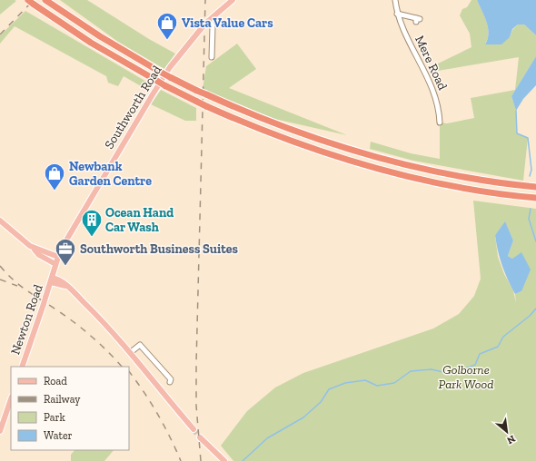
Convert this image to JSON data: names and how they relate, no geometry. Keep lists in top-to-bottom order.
{
  "streets": {
    "main road": ["Southworth Road", "Newton Road"],
    "street": ["Mere Road"]
  },
  "crossings": [
    ["Southworth Road", "Newton Road"]
  ],
  "parks": ["Golborne Park Wood"],
  "places": {
    "shop": ["Vista Value Cars", "Newbank Garden Centre"],
    "building": ["Ocean Hand Car Wash"],
    "office": ["Southworth Business Suites"]
  },
  "legend": [
    "Road",
    "Railway",
    "Park",
    "Water"
  ],
  "north": "bottom right"
}
